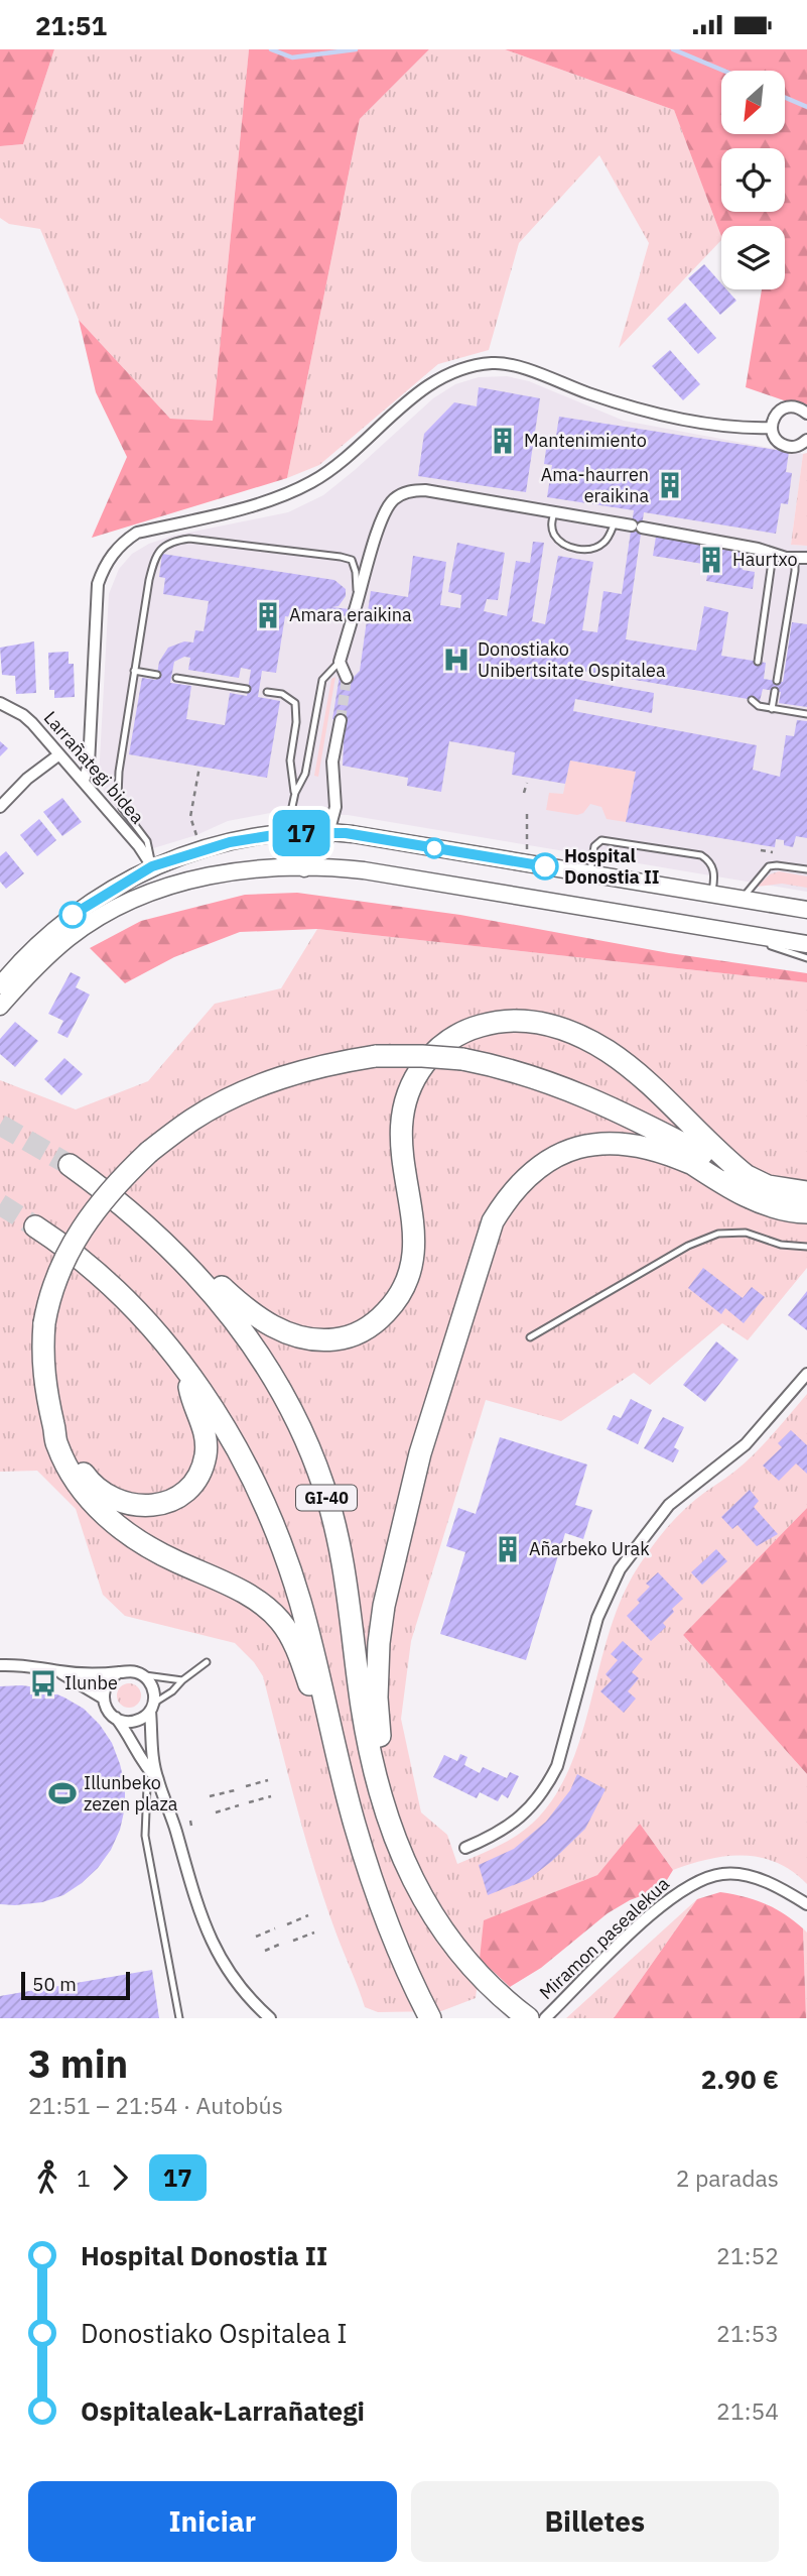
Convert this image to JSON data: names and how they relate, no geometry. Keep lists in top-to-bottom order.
{
  "streets": {
    "highway": ["GI-40"],
    "street": ["Larrañategi bidea", "Miramon pasealekua"]
  },
  "places": {
    "building": [
      "Mantenimiento",
      "Ama-haurren eraikina",
      "Haurtxo",
      "Amara eraikina",
      "Añarbeko Urak"
    ],
    "hospital": ["Donostiako Unibertsitate Ospitalea"],
    "other": ["Hospital Donostia II"],
    "bus stop": ["Ilunbe"],
    "sports": ["Illunbeko zezen plaza"]
  },
  "lines": ["bus line 17"],
  "scale_bar": "50 m",
  "north": "bottom left",
  "page": {
    "status": "21:51",
    "on_map": "17",
    "scale": "50 m",
    "heading": ["3 min", "21:51 – 21:54 · Autobús", "2.90 €"],
    "legs": ["1", "17", "2 paradas"],
    "list": [
      {
        "name": "Hospital Donostia II",
        "value": "21:52"
      },
      {
        "name": "Donostiako Ospitalea I",
        "value": "21:53"
      },
      {
        "name": "Ospitaleak-Larrañategi",
        "value": "21:54"
      }
    ],
    "buttons": ["Iniciar", "Billetes"]
  }
}
